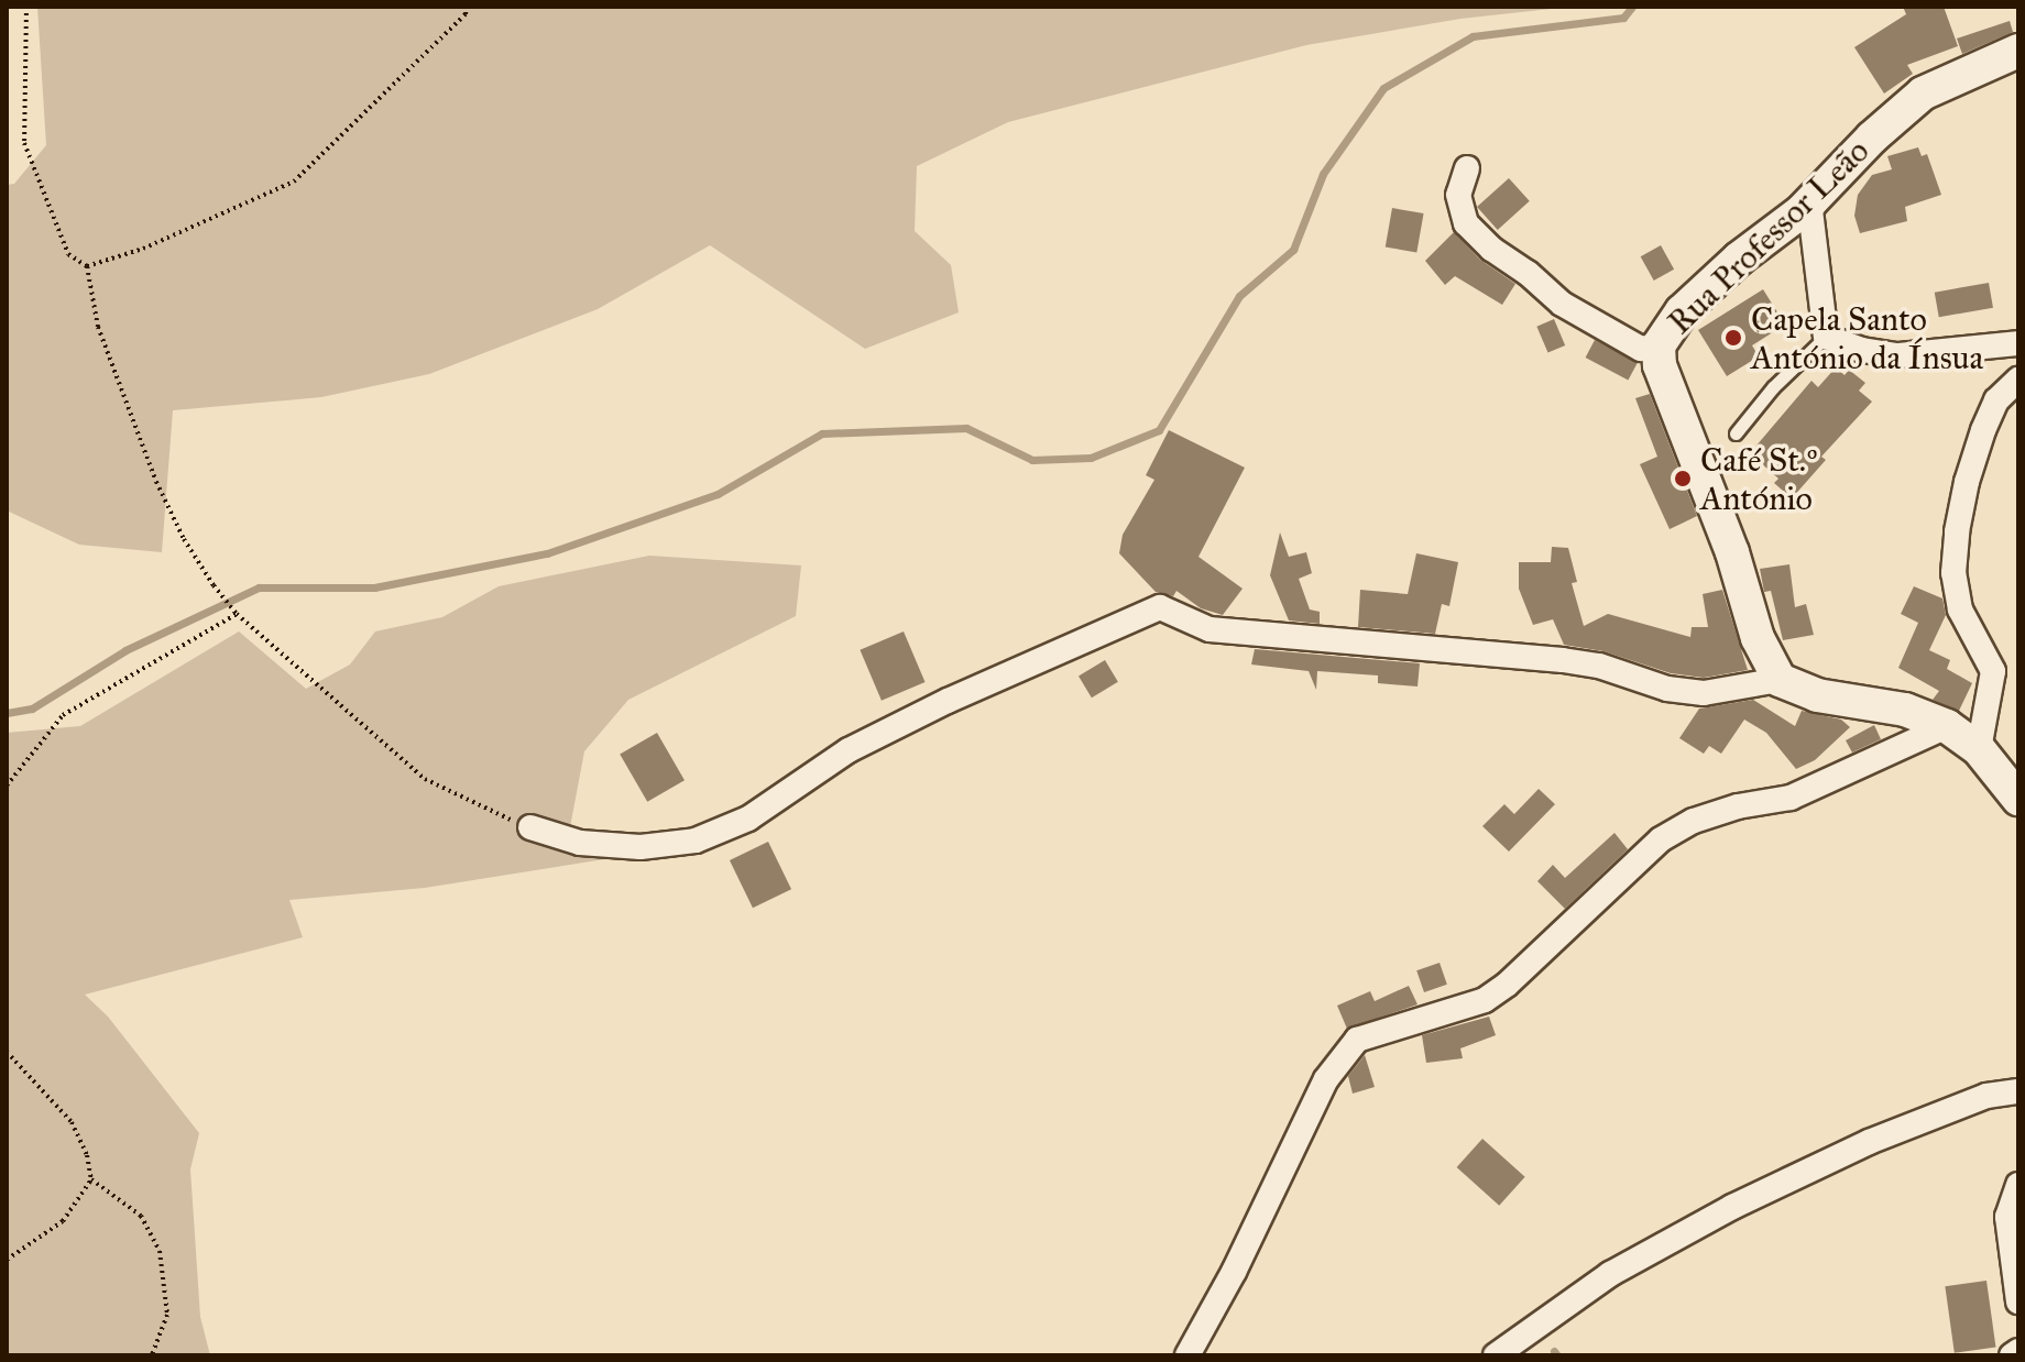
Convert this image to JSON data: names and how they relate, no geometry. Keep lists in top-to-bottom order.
{
  "streets": {
    "street": ["Rua Professor Leão"]
  },
  "places": ["Capela Santo António da Ínsua", "Café St.º António"]
}
